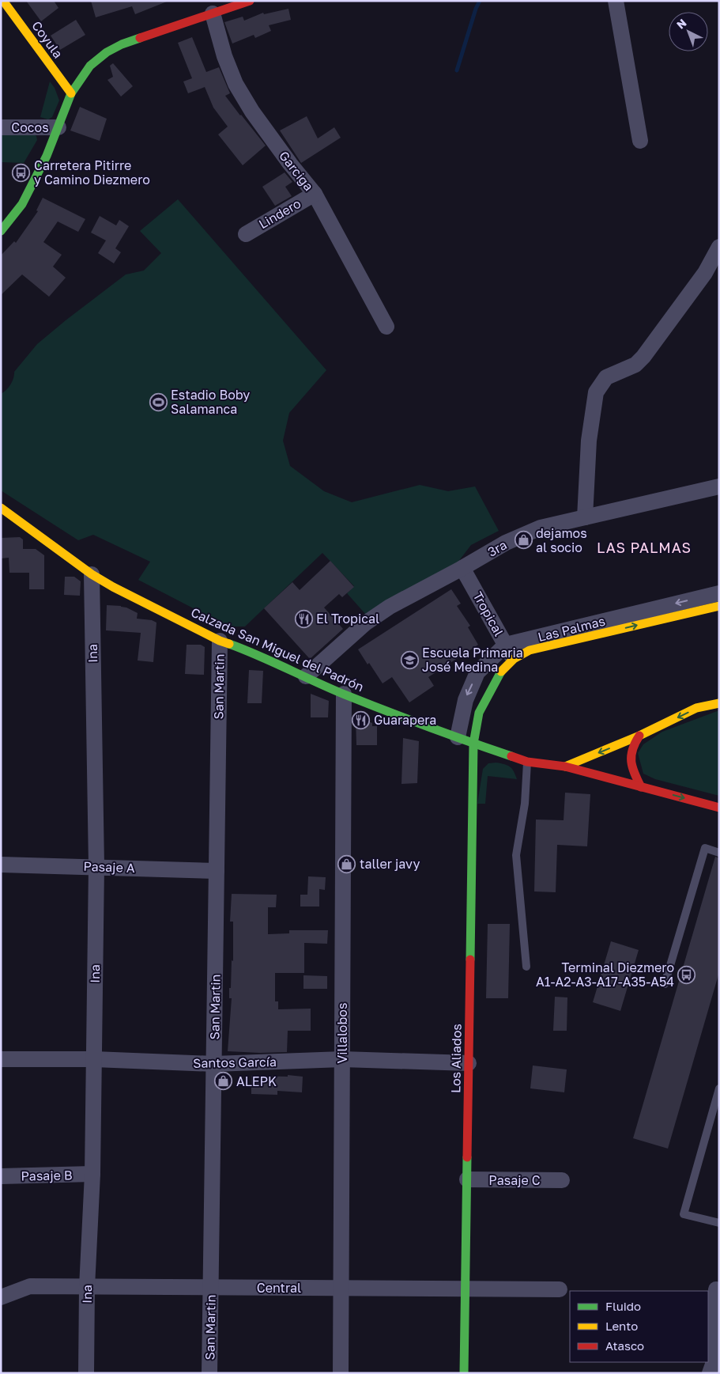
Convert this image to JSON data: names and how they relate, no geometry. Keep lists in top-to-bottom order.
{
  "streets": {
    "main road": [
      "Coyula",
      "Las Palmas",
      "Calzada San Miguel del Padrón",
      "Los Aliados"
    ],
    "street": [
      "Cocos",
      "Garciga",
      "Lindero",
      "3ra",
      "Tropical",
      "Ina",
      "San Martin",
      "Pasaje A",
      "Villalobos",
      "Santos García",
      "Pasaje B",
      "Pasaje C",
      "Central"
    ]
  },
  "crossings": [
    ["Garciga", "Lindero"],
    ["3ra", "Tropical"],
    ["3ra", "Calzada San Miguel del Padrón"],
    ["Tropical", "Las Palmas"],
    ["Las Palmas", "Calzada San Miguel del Padrón"],
    ["Las Palmas", "Los Aliados"],
    ["Calzada San Miguel del Padrón", "Ina"],
    ["Calzada San Miguel del Padrón", "San Martin"],
    ["Calzada San Miguel del Padrón", "Villalobos"],
    ["Calzada San Miguel del Padrón", "Los Aliados"],
    ["Ina", "Pasaje A"],
    ["Ina", "Santos García"],
    ["Ina", "Pasaje B"],
    ["Ina", "Central"],
    ["San Martin", "Pasaje A"],
    ["San Martin", "Santos García"],
    ["San Martin", "Central"],
    ["Villalobos", "Santos García"],
    ["Villalobos", "Central"],
    ["Los Aliados", "Santos García"],
    ["Los Aliados", "Pasaje C"],
    ["Los Aliados", "Central"]
  ],
  "districts": ["LAS PALMAS"],
  "places": {
    "bus stop": ["Carretera Pitirre y Camino Diezmero", "Terminal Diezmero A1-A2-A3-A17-A35-A54"],
    "sports": ["Estadio Boby Salamanca"],
    "shop": ["dejamos al socio", "taller javy", "ALEPK"],
    "restaurant": ["El Tropical", "Guarapera"],
    "school or university": ["Escuela Primaria José Medina"]
  },
  "legend": ["Fluido", "Lento", "Atasco"],
  "north": "top left"
}
